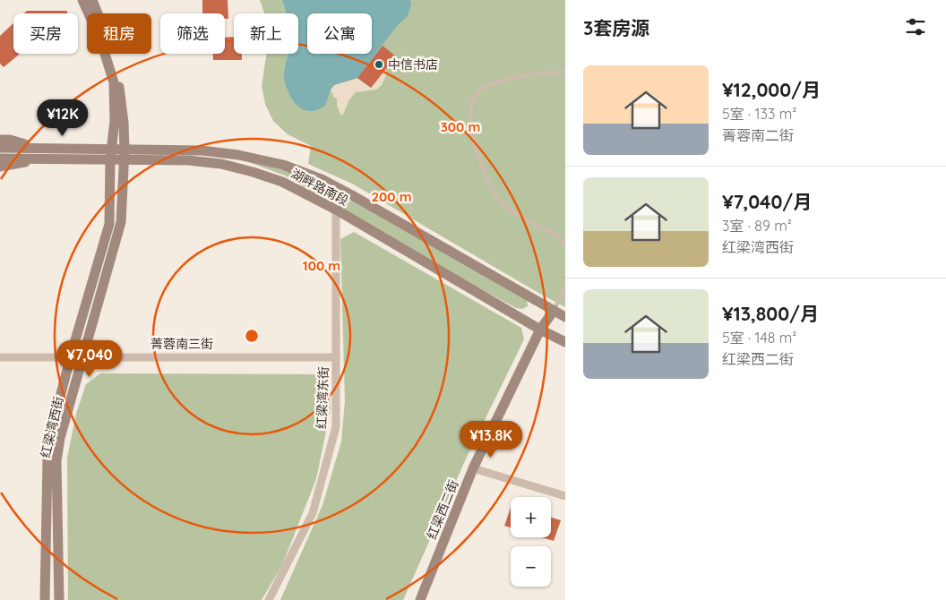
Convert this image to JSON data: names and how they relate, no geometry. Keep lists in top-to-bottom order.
{
  "streets": {
    "main road": ["湖畔路南段", "红梁湾西街", "红梁西二街"],
    "street": ["菁蓉南三街", "红梁湾东街"]
  },
  "crossings": [
    ["湖畔路南段", "红梁湾东街"],
    ["湖畔路南段", "红梁湾西街"],
    ["湖畔路南段", "红梁西二街"],
    ["菁蓉南三街", "红梁湾东街"],
    ["菁蓉南三街", "红梁湾西街"]
  ],
  "places": ["中信书店"],
  "page": {
    "heading": "3套房源",
    "chip": [
      "买房",
      "租房",
      "筛选",
      "新上",
      "公寓"
    ],
    "list": [
      {
        "name": "¥12,000/月",
        "note": "5室 · 133 m² · 菁蓉南二街"
      },
      {
        "name": "¥7,040/月",
        "note": "3室 · 89 m² · 红梁湾西街"
      },
      {
        "name": "¥13,800/月",
        "note": "5室 · 148 m² · 红梁西二街"
      }
    ],
    "price": ["¥12K", "¥7,040", "¥13.8K"],
    "map_buttons": ["+", "−"]
  },
  "rings": ["300 m", "200 m", "100 m"]
}
